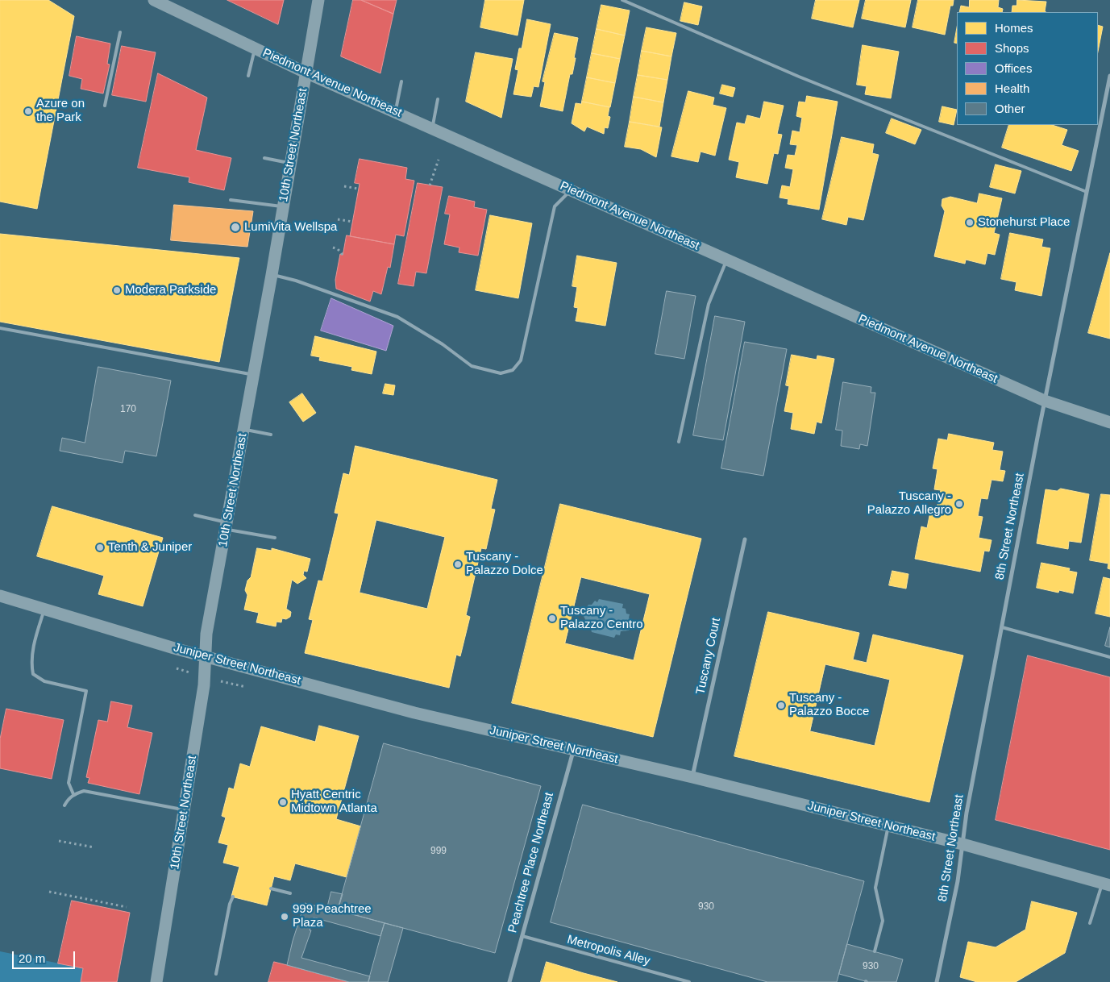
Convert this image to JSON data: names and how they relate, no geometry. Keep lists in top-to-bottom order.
{
  "streets": {
    "main road": ["Piedmont Avenue Northeast", "10th Street Northeast", "Juniper Street Northeast"],
    "street": ["8th Street Northeast", "Tuscany Court", "Peachtree Place Northeast"],
    "lane": ["Metropolis Alley"]
  },
  "crossings": [
    ["Piedmont Avenue Northeast", "10th Street Northeast"],
    ["Piedmont Avenue Northeast", "8th Street Northeast"],
    ["10th Street Northeast", "Juniper Street Northeast"],
    ["8th Street Northeast", "Juniper Street Northeast"],
    ["Tuscany Court", "Juniper Street Northeast"],
    ["Juniper Street Northeast", "Peachtree Place Northeast"],
    ["Peachtree Place Northeast", "Metropolis Alley"]
  ],
  "places": [
    "Azure on the Park",
    "Stonehurst Place",
    "LumiVita Wellspa",
    "Modera Parkside",
    "Tuscany - Palazzo Allegro",
    "Tenth & Juniper",
    "Tuscany - Palazzo Dolce",
    "Tuscany - Palazzo Centro",
    "Tuscany - Palazzo Bocce",
    "Hyatt Centric Midtown Atlanta",
    "999 Peachtree Plaza"
  ],
  "house_numbers": [
    "170",
    "999",
    "930",
    "930"
  ],
  "legend": [
    "Homes",
    "Shops",
    "Offices",
    "Health",
    "Other"
  ],
  "scale_bar": "20 m"
}
